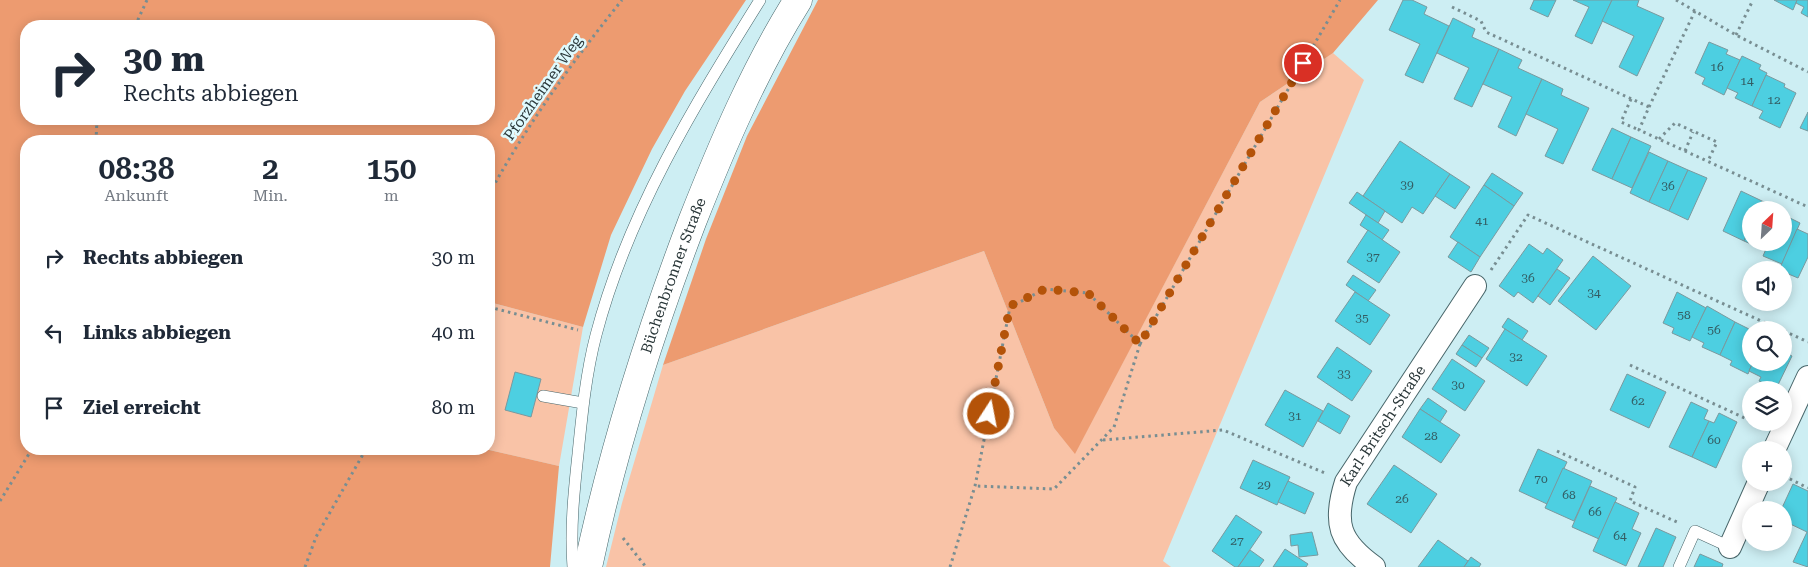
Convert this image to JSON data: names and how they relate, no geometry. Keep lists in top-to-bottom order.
{
  "streets": {
    "main road": ["Büchenbronner Straße"],
    "street": ["Karl-Britsch-Straße"],
    "path": ["Pforzheimer Weg"]
  },
  "house_numbers": [
    "16",
    "14",
    "12",
    "39",
    "36",
    "41",
    "37",
    "36",
    "34",
    "58",
    "35",
    "56",
    "32",
    "33",
    "30",
    "62",
    "31",
    "28",
    "60",
    "70",
    "29",
    "68",
    "26",
    "66",
    "64",
    "27"
  ],
  "north": "top right",
  "page": {
    "turn": ["30 m", "Rechts abbiegen"],
    "eta": [
      "08:38",
      "Ankunft",
      "2",
      "Min.",
      "150",
      "m"
    ],
    "map_buttons": ["+", "−"],
    "list": [
      {
        "name": "Rechts abbiegen",
        "value": "30 m"
      },
      {
        "name": "Links abbiegen",
        "value": "40 m"
      },
      {
        "name": "Ziel erreicht",
        "value": "80 m"
      }
    ]
  }
}
